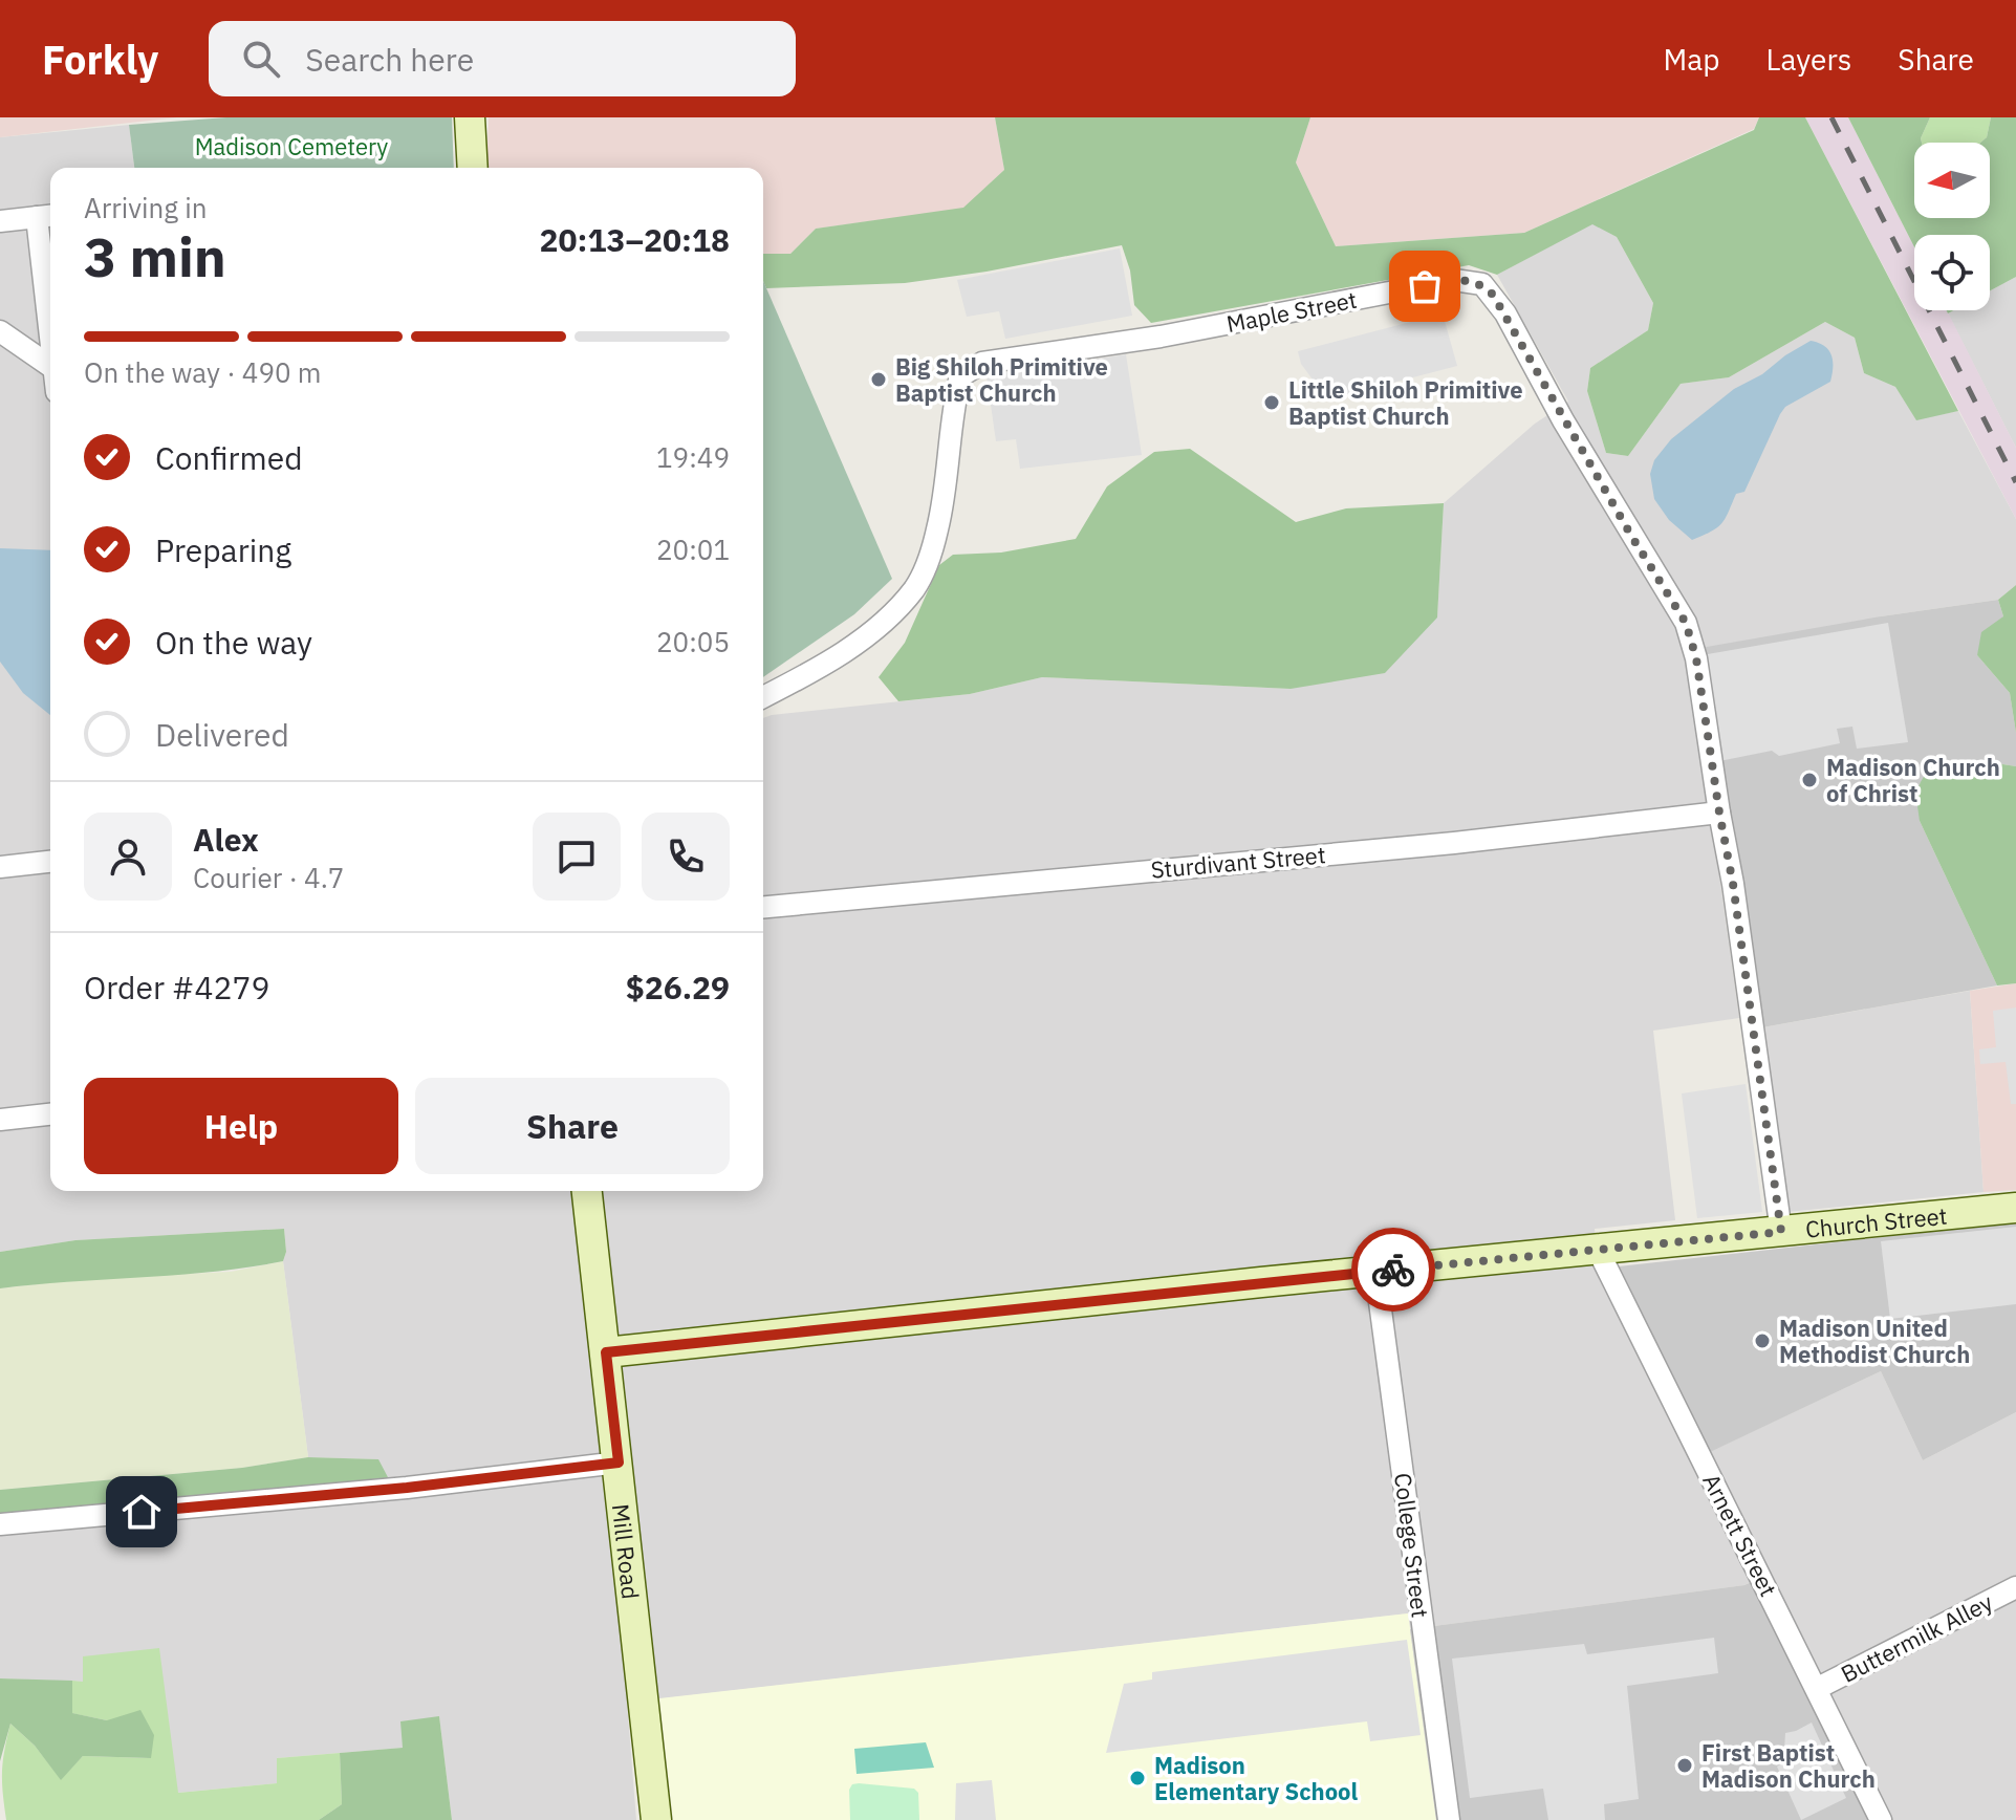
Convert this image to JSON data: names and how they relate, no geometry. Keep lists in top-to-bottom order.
{
  "streets": {
    "street": [
      "Maple Street",
      "Sturdivant Street",
      "Church Street",
      "Arnett Street",
      "College Street",
      "Mill Road",
      "Buttermilk Alley"
    ]
  },
  "crossings": [
    ["Maple Street", "Sturdivant Street"],
    ["Maple Street", "Church Street"],
    ["Church Street", "Arnett Street"],
    ["Church Street", "College Street"],
    ["Church Street", "Mill Road"],
    ["Arnett Street", "Buttermilk Alley"]
  ],
  "parks": ["Madison Cemetery"],
  "places": [
    "Big Shiloh Primitive Baptist Church",
    "Little Shiloh Primitive Baptist Church",
    "Madison Church of Christ",
    "Madison United Methodist Church",
    "First Baptist Madison Church",
    "Madison Elementary School"
  ],
  "north": "left",
  "page": {
    "header": "Forkly",
    "search": "Search here",
    "nav": ["Map", "Layers", "Share"],
    "heading": ["3 min", "Arriving in", "20:13–20:18"],
    "panel": [
      "Alex",
      "Courier · 4.7",
      "Order #4279",
      "$26.29"
    ],
    "bar": "On the way · 490 m",
    "list": [
      ["Confirmed", "19:49"],
      ["Preparing", "20:01"],
      ["On the way", "20:05"],
      "Delivered"
    ],
    "buttons": ["Help", "Share"]
  }
}
